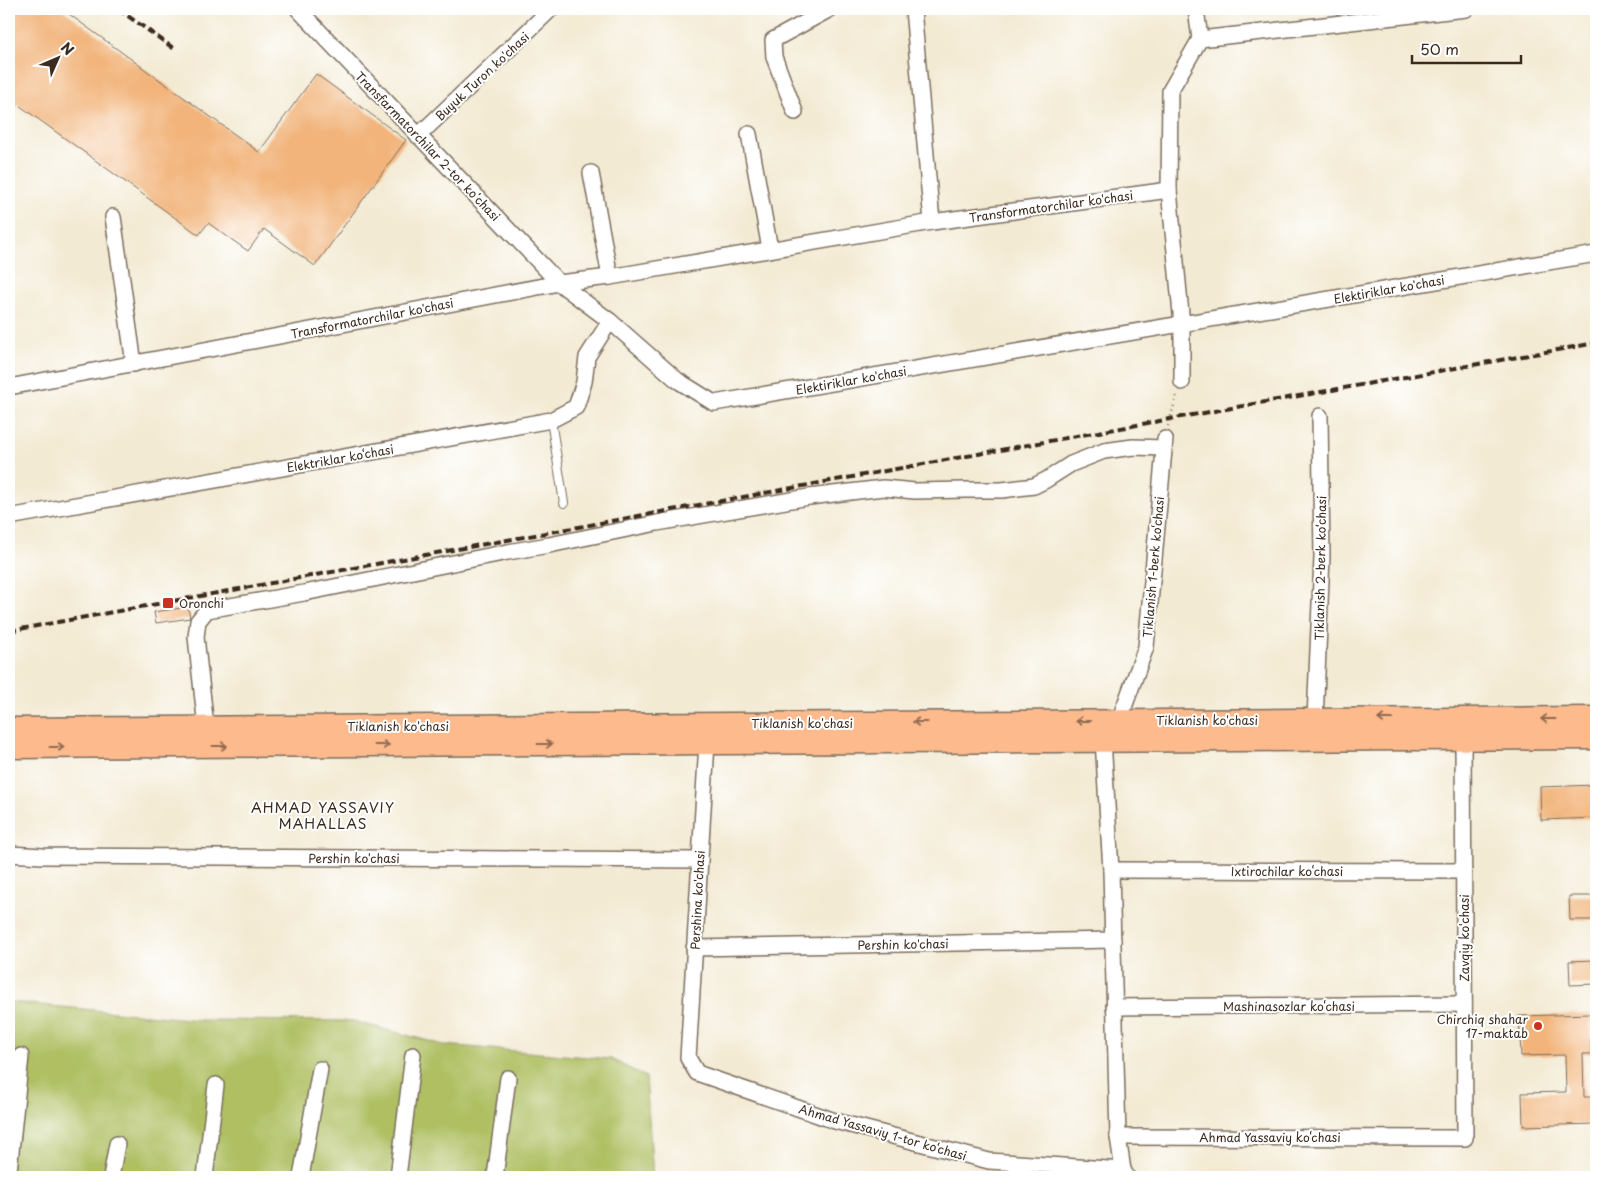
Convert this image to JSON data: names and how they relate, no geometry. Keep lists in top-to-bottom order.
{
  "streets": {
    "main road": ["Tiklanish ko'chasi"],
    "street": [
      "Buyuk Turon ko'chasi",
      "Transfarmatorchilar 2-tor koʻchasi",
      "Transformatorchilar ko'chasi",
      "Elektiriklar ko'chasi",
      "Elektriklar ko‘chasi",
      "Tiklanish 1-berk ko‘chasi",
      "Tiklanish 2-berk ko‘chasi",
      "Pershin ko'chasi",
      "Ixtirochilar ko‘chasi",
      "Pershina ko'chasi",
      "Zavqiy ko'chasi",
      "Mashinasozlar ko‘chasi",
      "Ahmad Yassaviy 1-tor ko‘chasi",
      "Ahmad Yassaviy ko‘chasi"
    ]
  },
  "crossings": [
    ["Buyuk Turon ko'chasi", "Transfarmatorchilar 2-tor koʻchasi"],
    ["Transfarmatorchilar 2-tor koʻchasi", "Transformatorchilar ko'chasi"],
    ["Transfarmatorchilar 2-tor koʻchasi", "Elektiriklar ko'chasi"],
    ["Transformatorchilar ko'chasi", "Elektiriklar ko'chasi"],
    ["Elektiriklar ko'chasi", "Elektriklar ko‘chasi"],
    ["Tiklanish 1-berk ko‘chasi", "Tiklanish ko'chasi"],
    ["Tiklanish 2-berk ko‘chasi", "Tiklanish ko'chasi"],
    ["Pershin ko'chasi", "Pershina ko'chasi"],
    ["Ixtirochilar ko‘chasi", "Zavqiy ko'chasi"],
    ["Pershina ko'chasi", "Ahmad Yassaviy 1-tor ko‘chasi"],
    ["Zavqiy ko'chasi", "Mashinasozlar ko‘chasi"],
    ["Zavqiy ko'chasi", "Ahmad Yassaviy ko‘chasi"]
  ],
  "districts": ["AHMAD YASSAVIY MAHALLAS"],
  "places": {
    "transit": ["Oronchi"],
    "other": ["Chirchiq shahar 17-maktab"]
  },
  "scale_bar": "50 m",
  "north": "top right"
}
